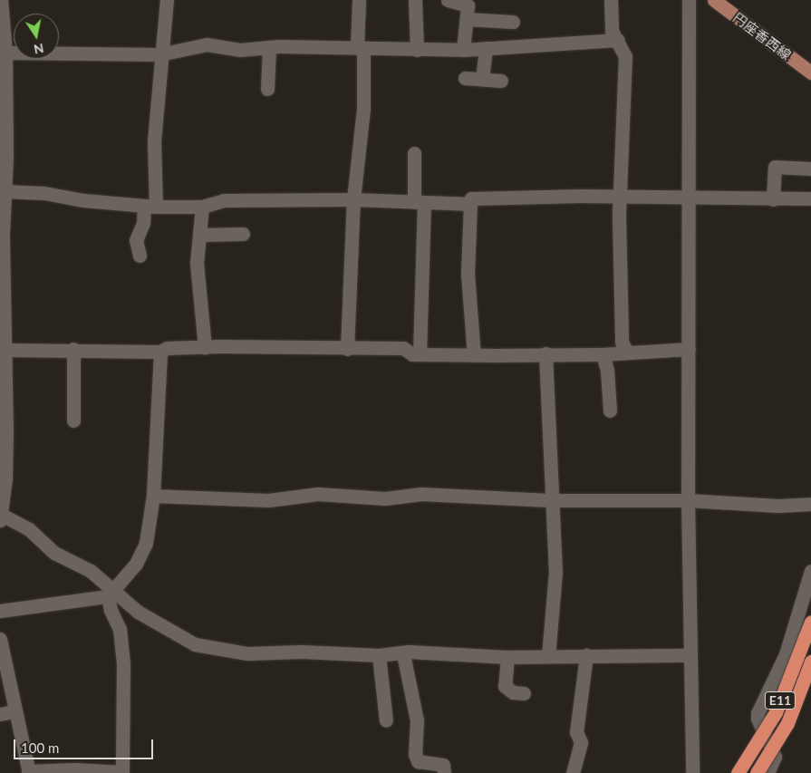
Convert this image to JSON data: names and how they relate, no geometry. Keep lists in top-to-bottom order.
{
  "streets": {
    "highway": ["E11"],
    "main road": ["円座香西線"]
  },
  "scale_bar": "100 m",
  "north": "bottom"
}
